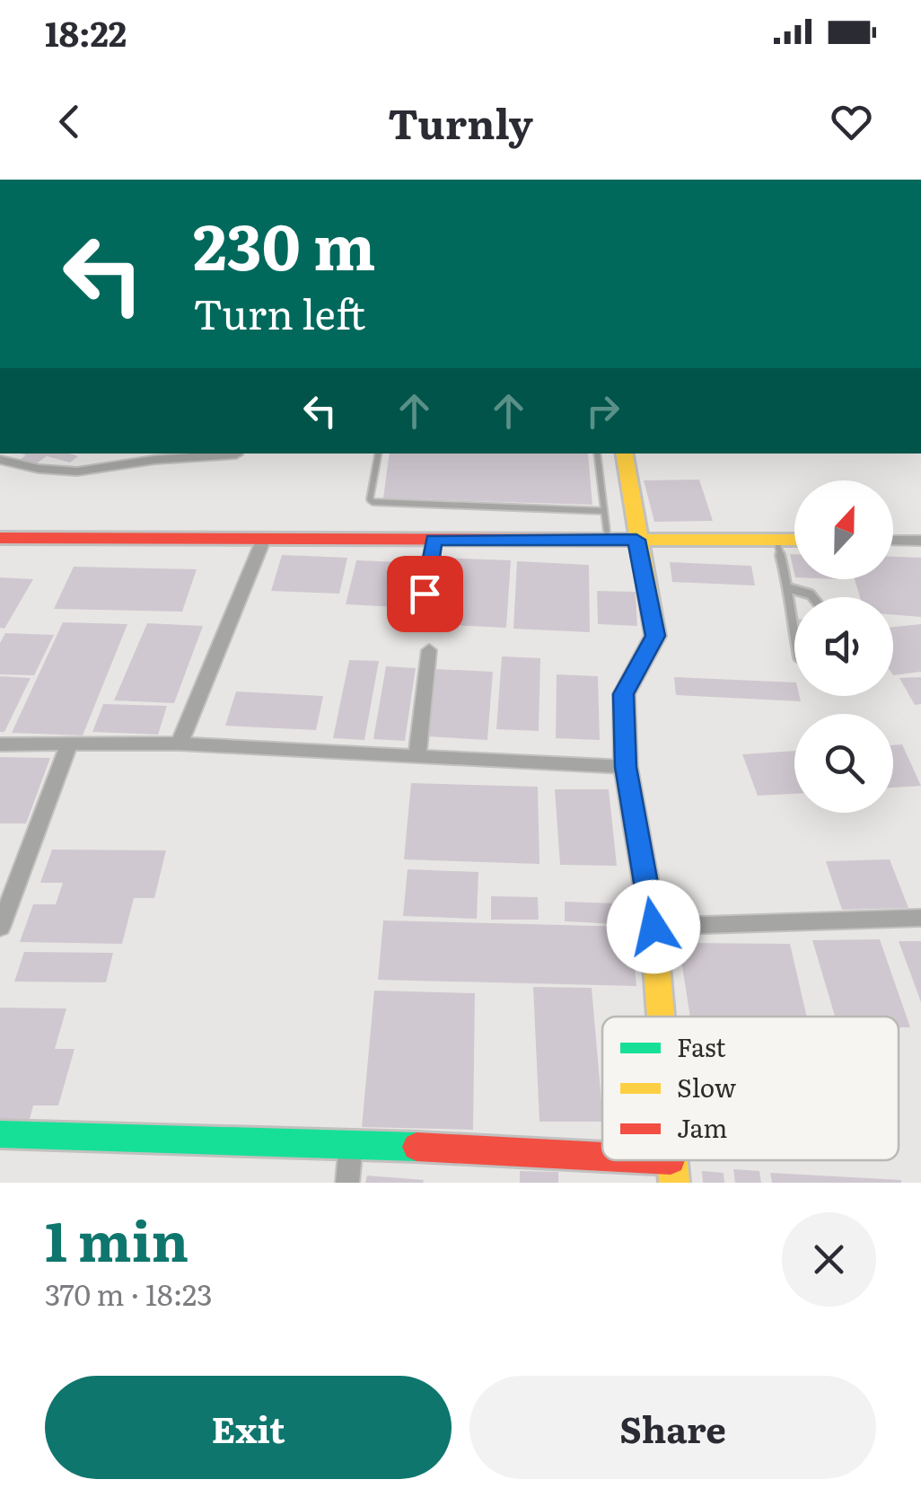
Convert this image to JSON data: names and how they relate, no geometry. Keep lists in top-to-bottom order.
{
  "legend": ["Fast", "Slow", "Jam"],
  "north": "top",
  "page": {
    "status": "18:22",
    "header": "Turnly",
    "turn": ["230 m", "Turn left"],
    "heading": ["1 min", "370 m · 18:23"],
    "buttons": ["Exit", "Share"]
  }
}
